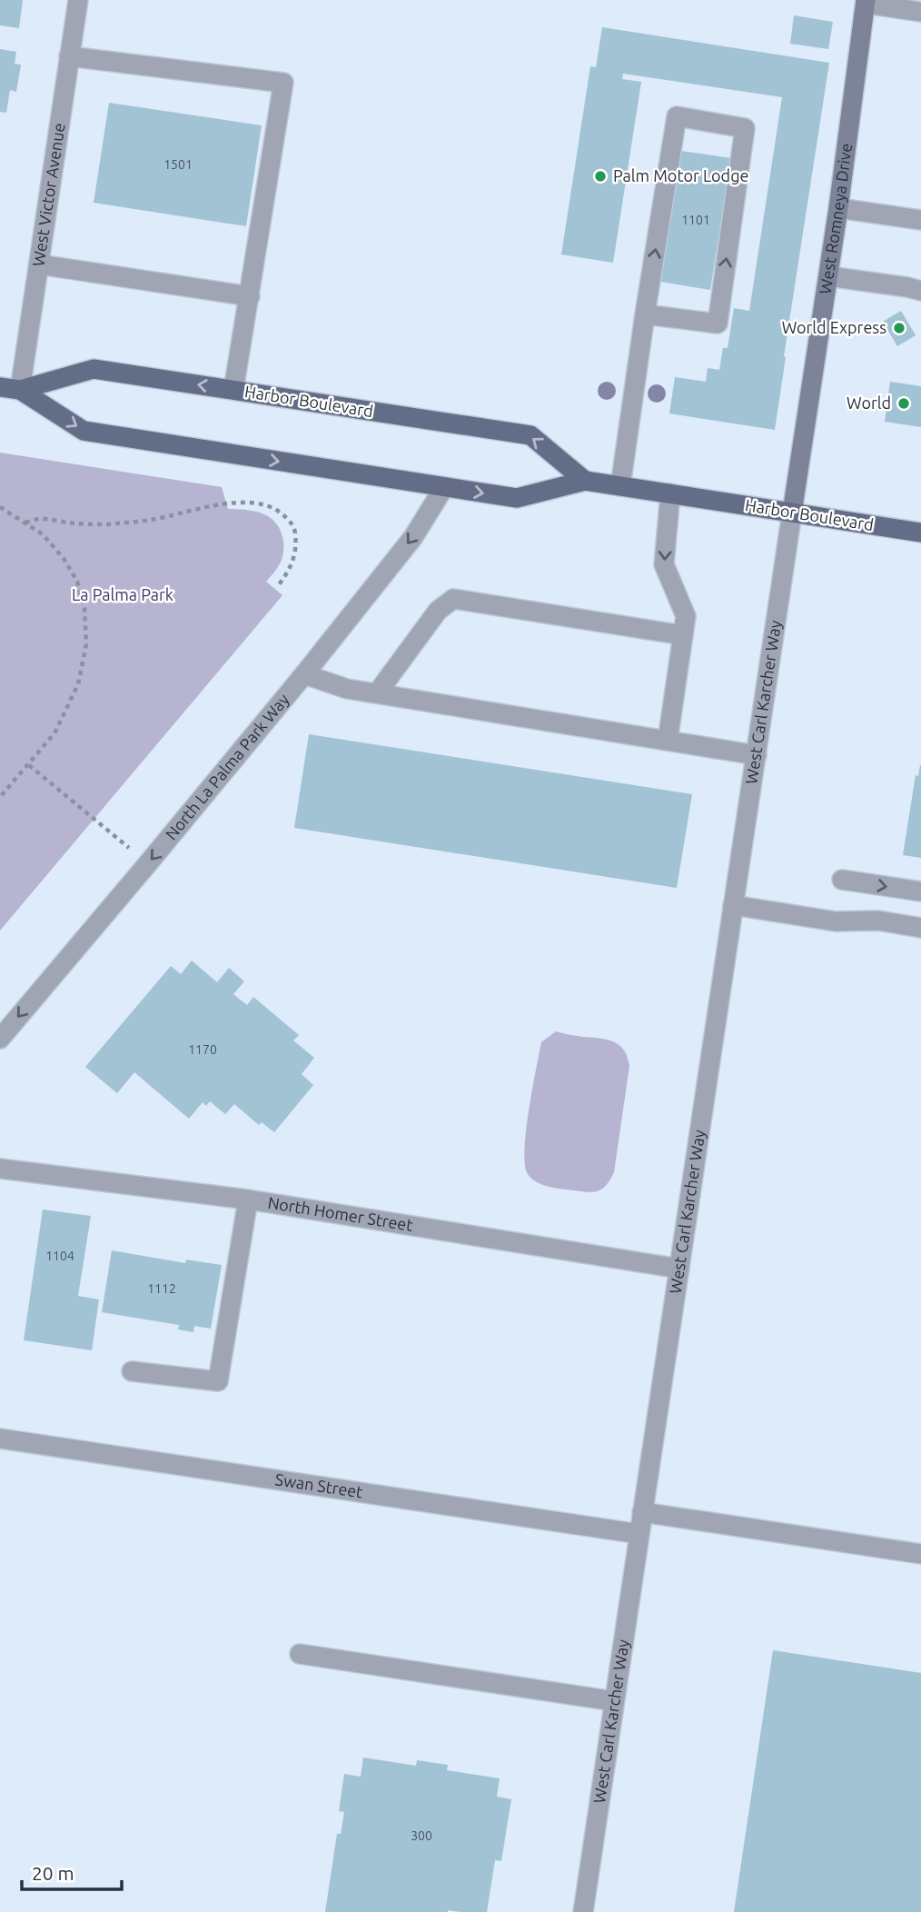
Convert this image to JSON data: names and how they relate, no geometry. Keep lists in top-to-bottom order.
{
  "streets": {
    "main road": ["Harbor Boulevard"],
    "street": [
      "West Victor Avenue",
      "West Romneya Drive",
      "West Carl Karcher Way",
      "North La Palma Park Way",
      "North Homer Street",
      "Swan Street"
    ]
  },
  "crossings": [
    ["West Victor Avenue", "Harbor Boulevard"],
    ["West Romneya Drive", "Harbor Boulevard"],
    ["West Romneya Drive", "West Carl Karcher Way"],
    ["Harbor Boulevard", "West Carl Karcher Way"],
    ["Harbor Boulevard", "North La Palma Park Way"],
    ["West Carl Karcher Way", "North Homer Street"],
    ["West Carl Karcher Way", "Swan Street"]
  ],
  "one_way": ["North La Palma Park Way"],
  "parks": ["La Palma Park"],
  "places": ["Palm Motor Lodge", "World Express", "World"],
  "house_numbers": [
    "1501",
    "1101",
    "1170",
    "1104",
    "1112",
    "300"
  ],
  "scale_bar": "20 m"
}
